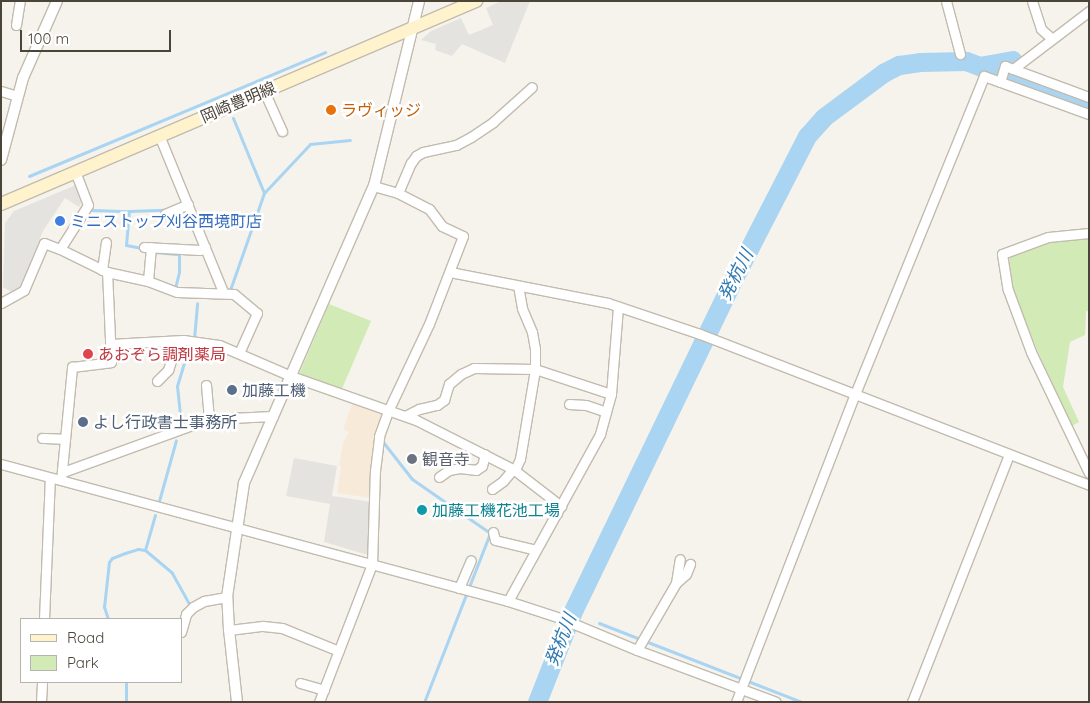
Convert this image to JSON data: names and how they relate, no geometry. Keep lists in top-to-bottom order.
{
  "streets": {
    "main road": ["岡崎豊明線"]
  },
  "water": ["発杭川"],
  "places": [
    "ラヴィッジ",
    "ミニストップ刈谷西境町店",
    "あおぞら調剤薬局",
    "加藤工機",
    "よし行政書士事務所",
    "観音寺",
    "加藤工機花池工場"
  ],
  "legend": ["Road", "Park"],
  "scale_bar": "100 m"
}
